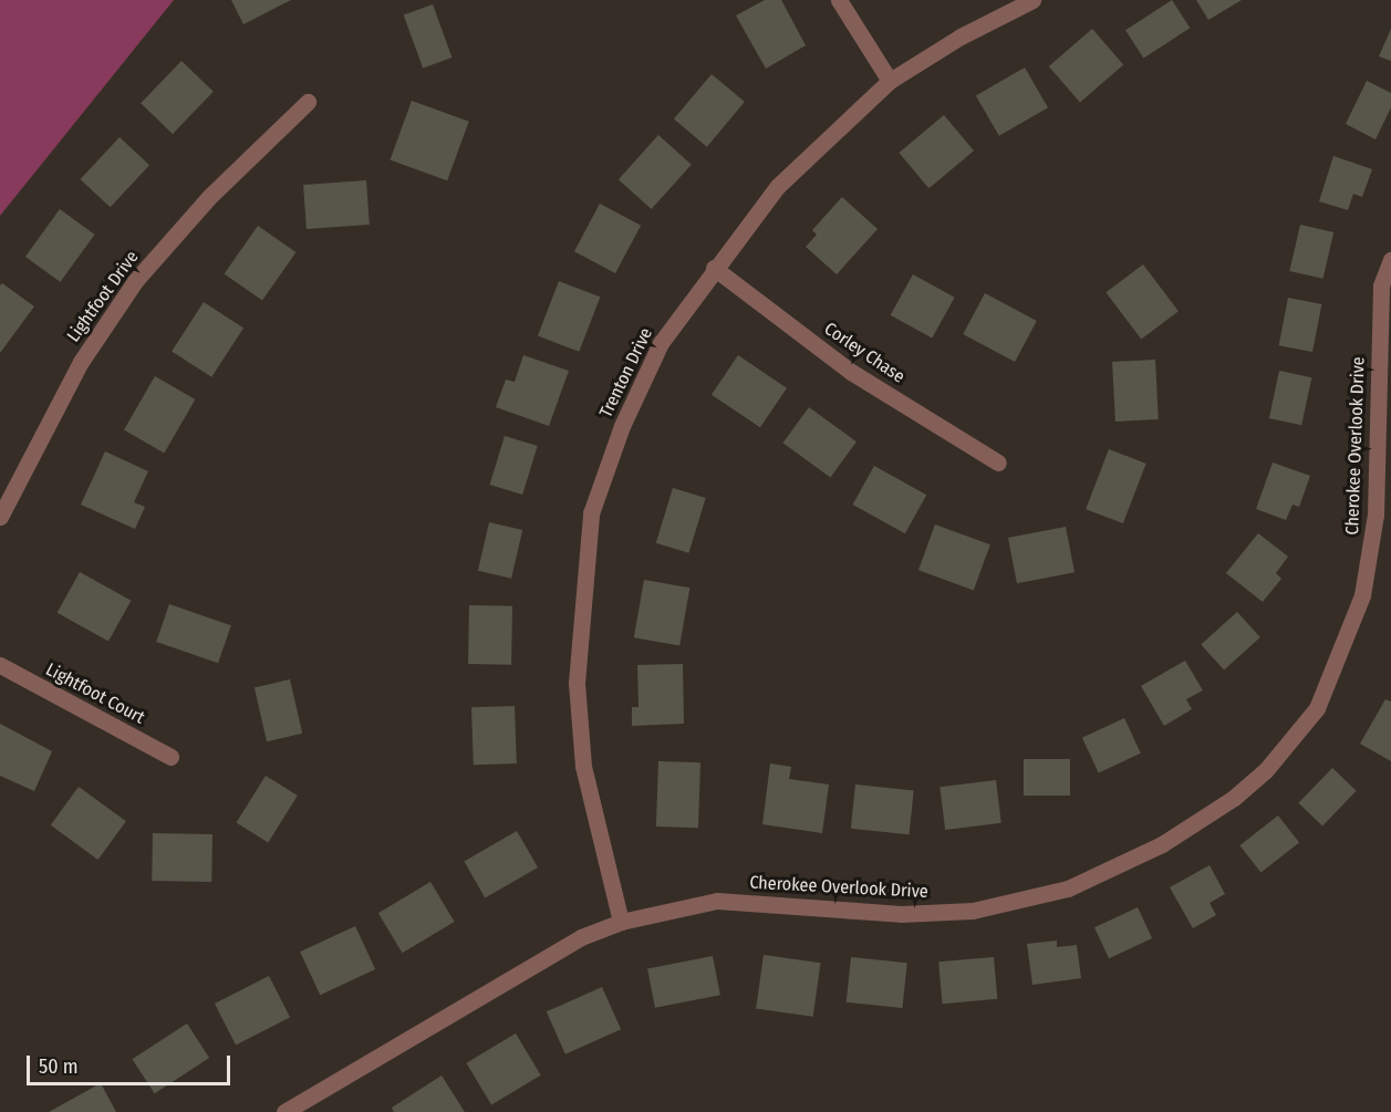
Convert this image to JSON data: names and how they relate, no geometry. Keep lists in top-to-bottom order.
{
  "streets": {
    "street": [
      "Lightfoot Drive",
      "Corley Chase",
      "Trenton Drive",
      "Cherokee Overlook Drive",
      "Lightfoot Court"
    ]
  },
  "crossings": [
    ["Corley Chase", "Trenton Drive"],
    ["Trenton Drive", "Cherokee Overlook Drive"]
  ],
  "scale_bar": "50 m"
}
